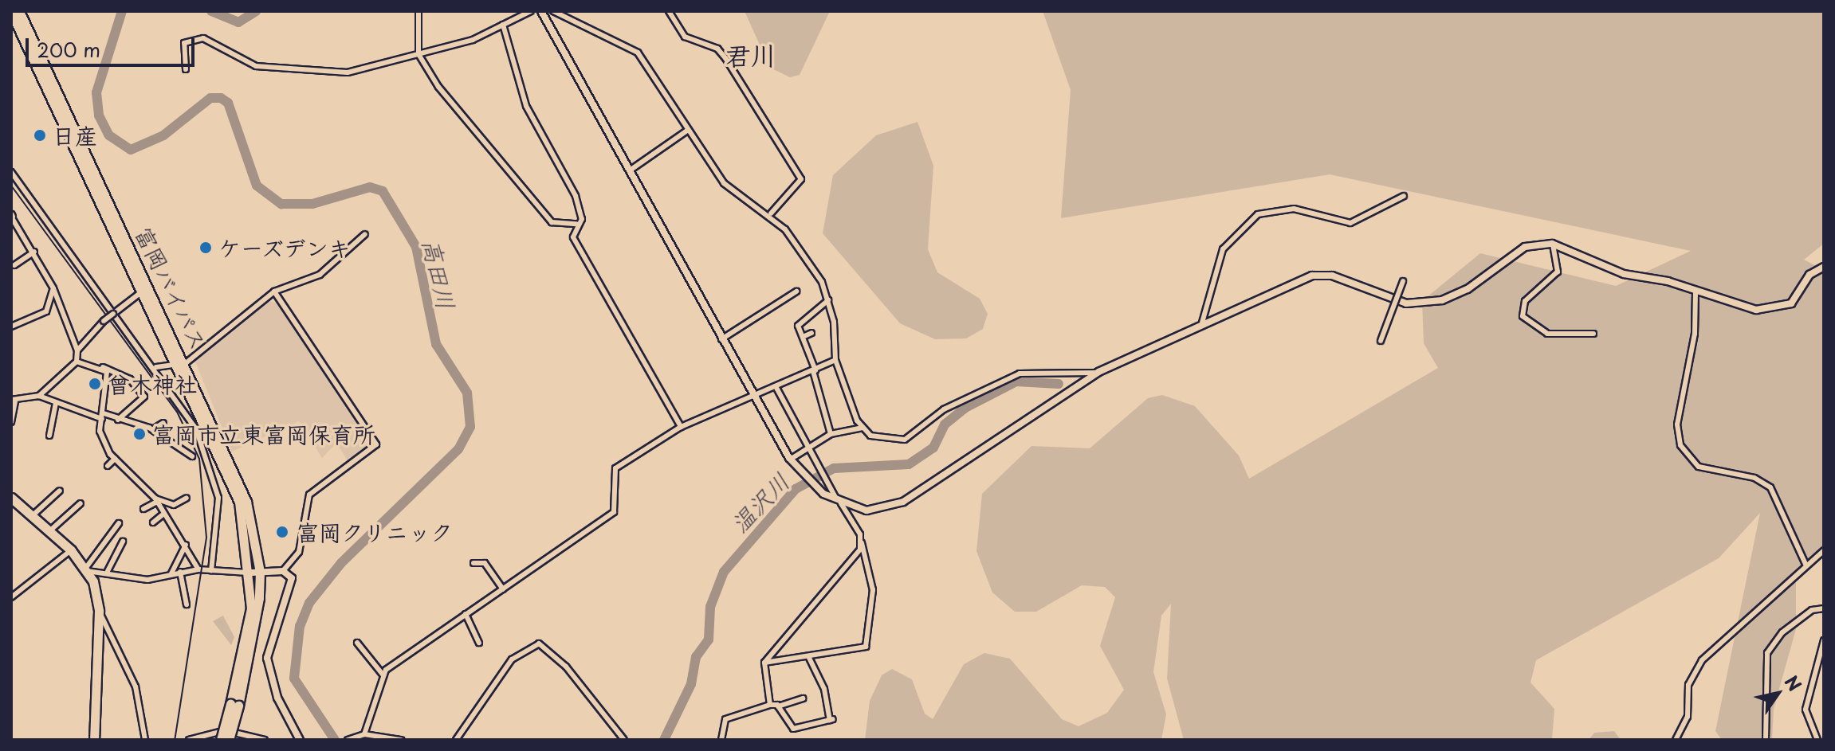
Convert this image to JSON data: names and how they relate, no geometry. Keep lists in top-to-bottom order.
{
  "streets": {
    "highway": ["富岡バイパス"]
  },
  "districts": ["君川"],
  "water": ["高田川", "温沢川"],
  "places": [
    "日産",
    "ケーズデンキ",
    "曾木神社",
    "富岡市立東富岡保育所",
    "富岡クリニック"
  ],
  "scale_bar": "200 m",
  "north": "top right"
}
